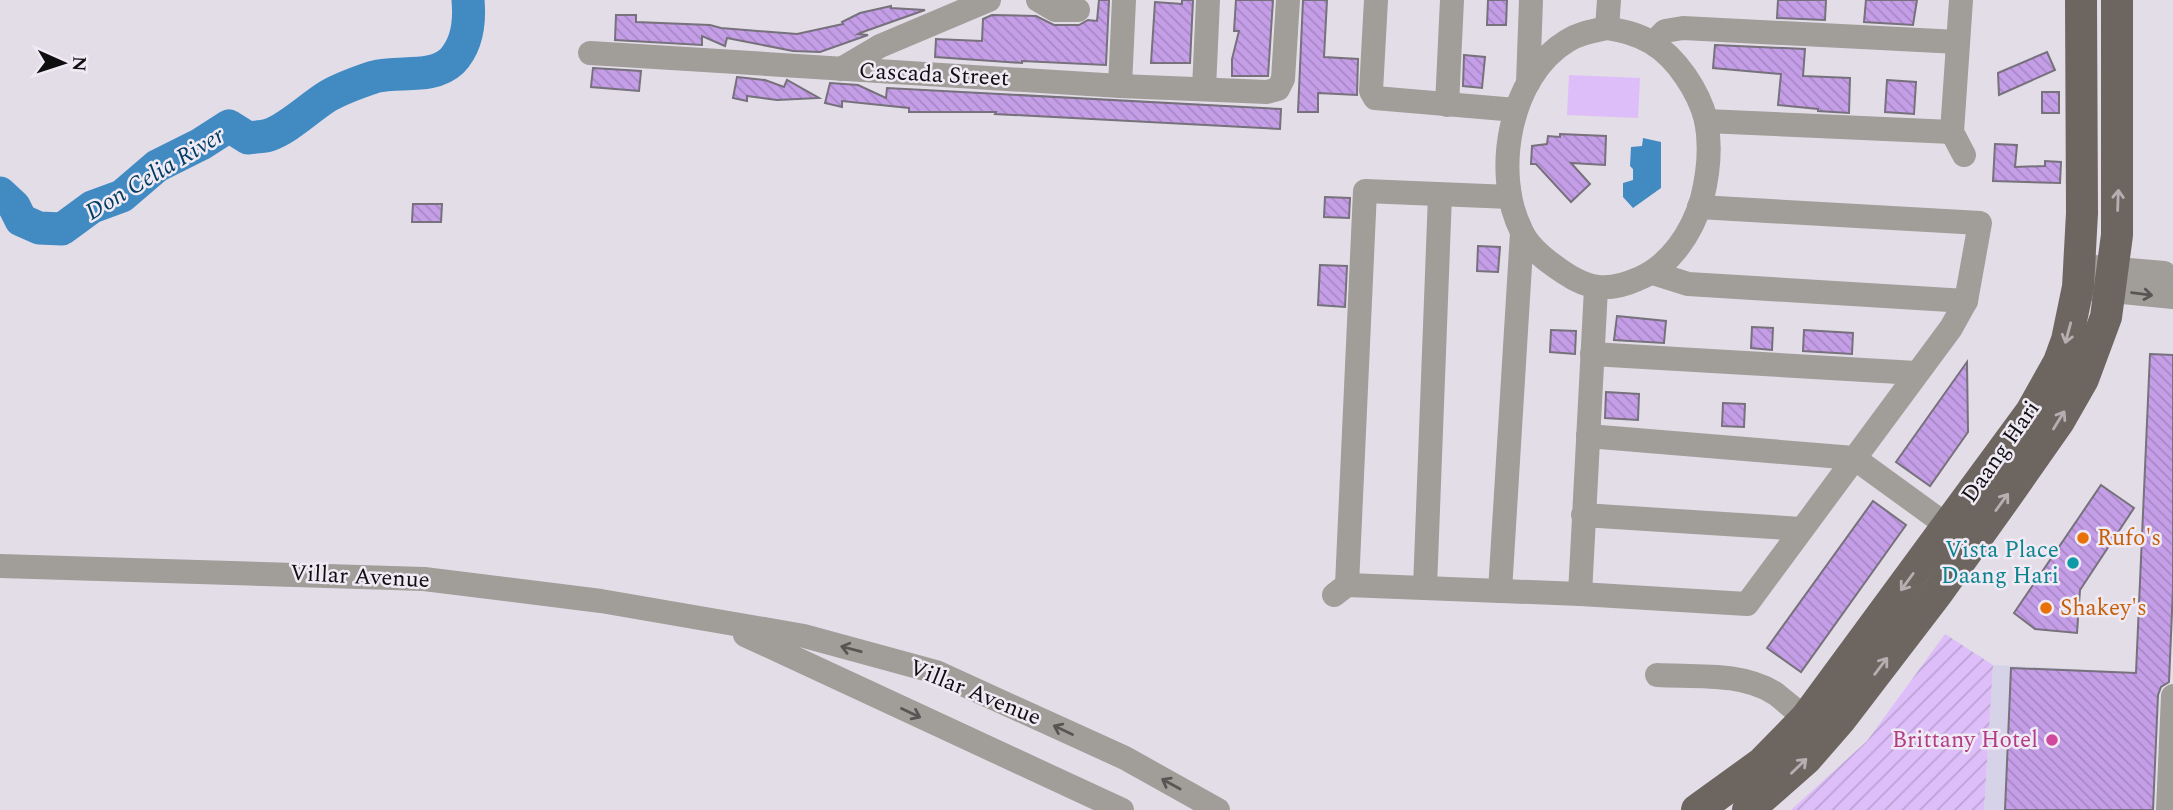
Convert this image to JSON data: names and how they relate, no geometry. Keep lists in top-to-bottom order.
{
  "streets": {
    "main road": ["Daang Hari"],
    "street": ["Cascada Street", "Villar Avenue"]
  },
  "water": ["Don Celia River"],
  "places": [
    "Rufo's",
    "Vista Place Daang Hari",
    "Shakey's",
    "Brittany Hotel"
  ],
  "north": "right"
}
